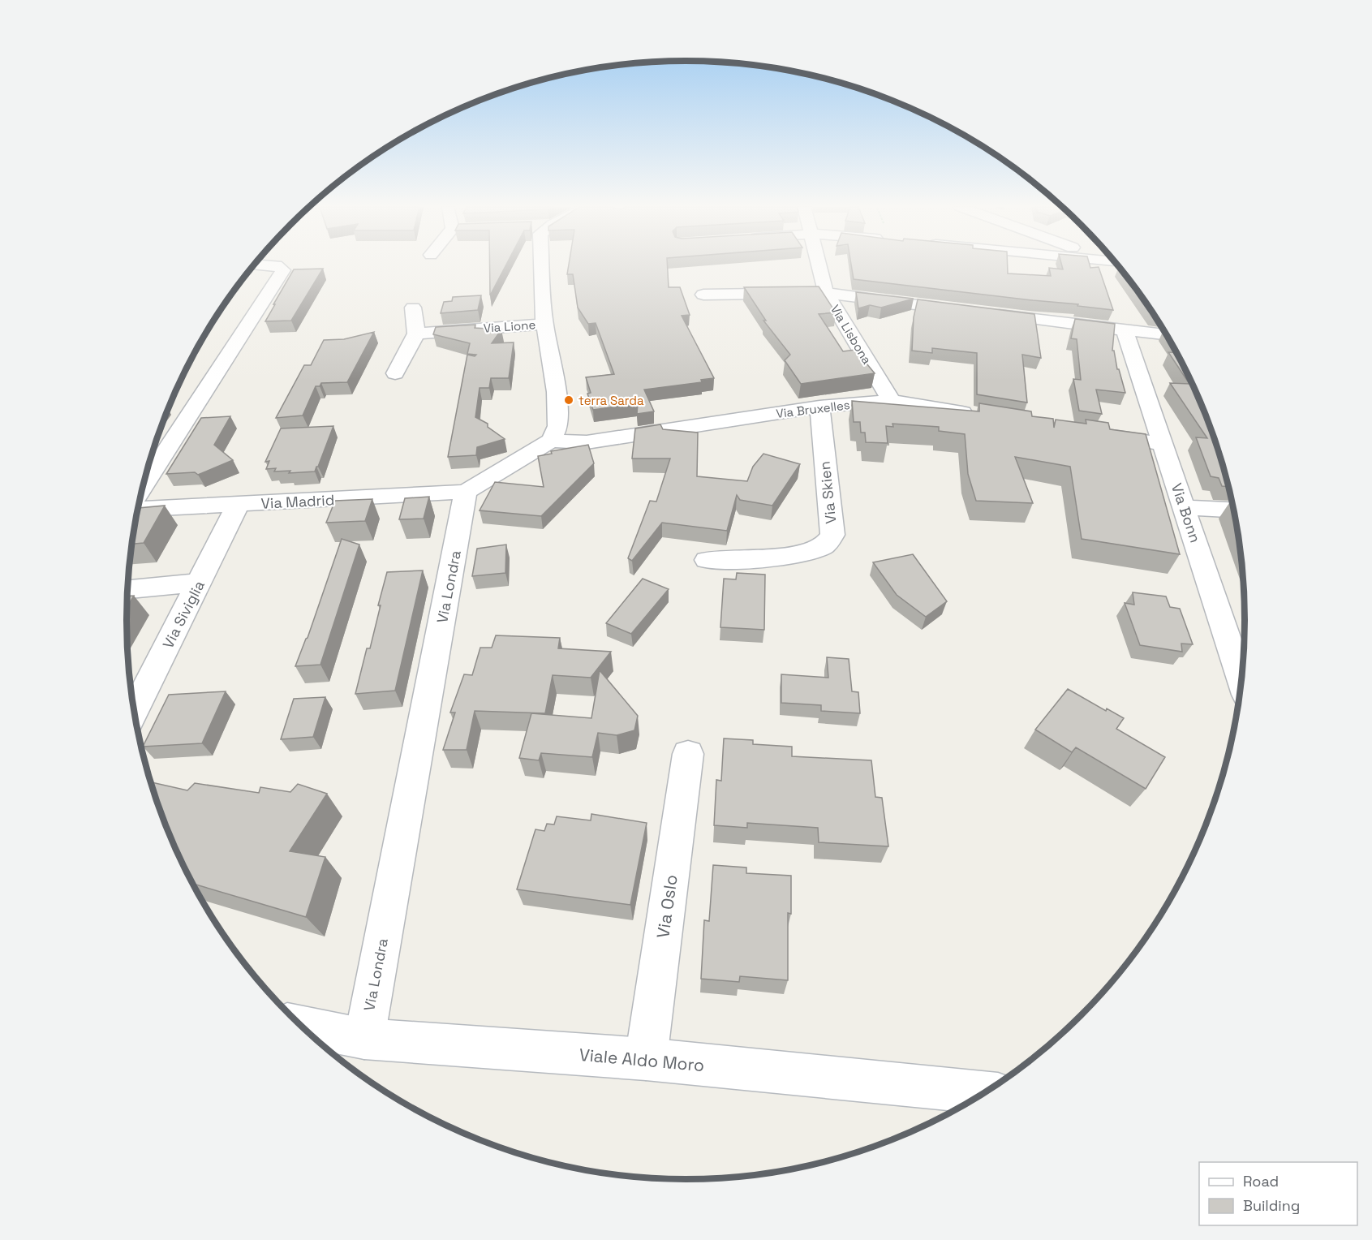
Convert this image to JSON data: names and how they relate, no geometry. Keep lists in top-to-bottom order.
{
  "streets": {
    "street": [
      "Via Lione",
      "Via Lisbona",
      "Via Bruxelles",
      "Via Skien",
      "Via Madrid",
      "Via Bonn",
      "Via Londra",
      "Via Siviglia",
      "Via Oslo",
      "Viale Aldo Moro"
    ]
  },
  "crossings": [
    ["Via Lisbona", "Via Bruxelles"],
    ["Via Bruxelles", "Via Skien"],
    ["Via Madrid", "Via Londra"],
    ["Via Madrid", "Via Siviglia"],
    ["Via Londra", "Viale Aldo Moro"],
    ["Via Oslo", "Viale Aldo Moro"]
  ],
  "places": ["terra Sarda"],
  "legend": ["Road", "Building"]
}
